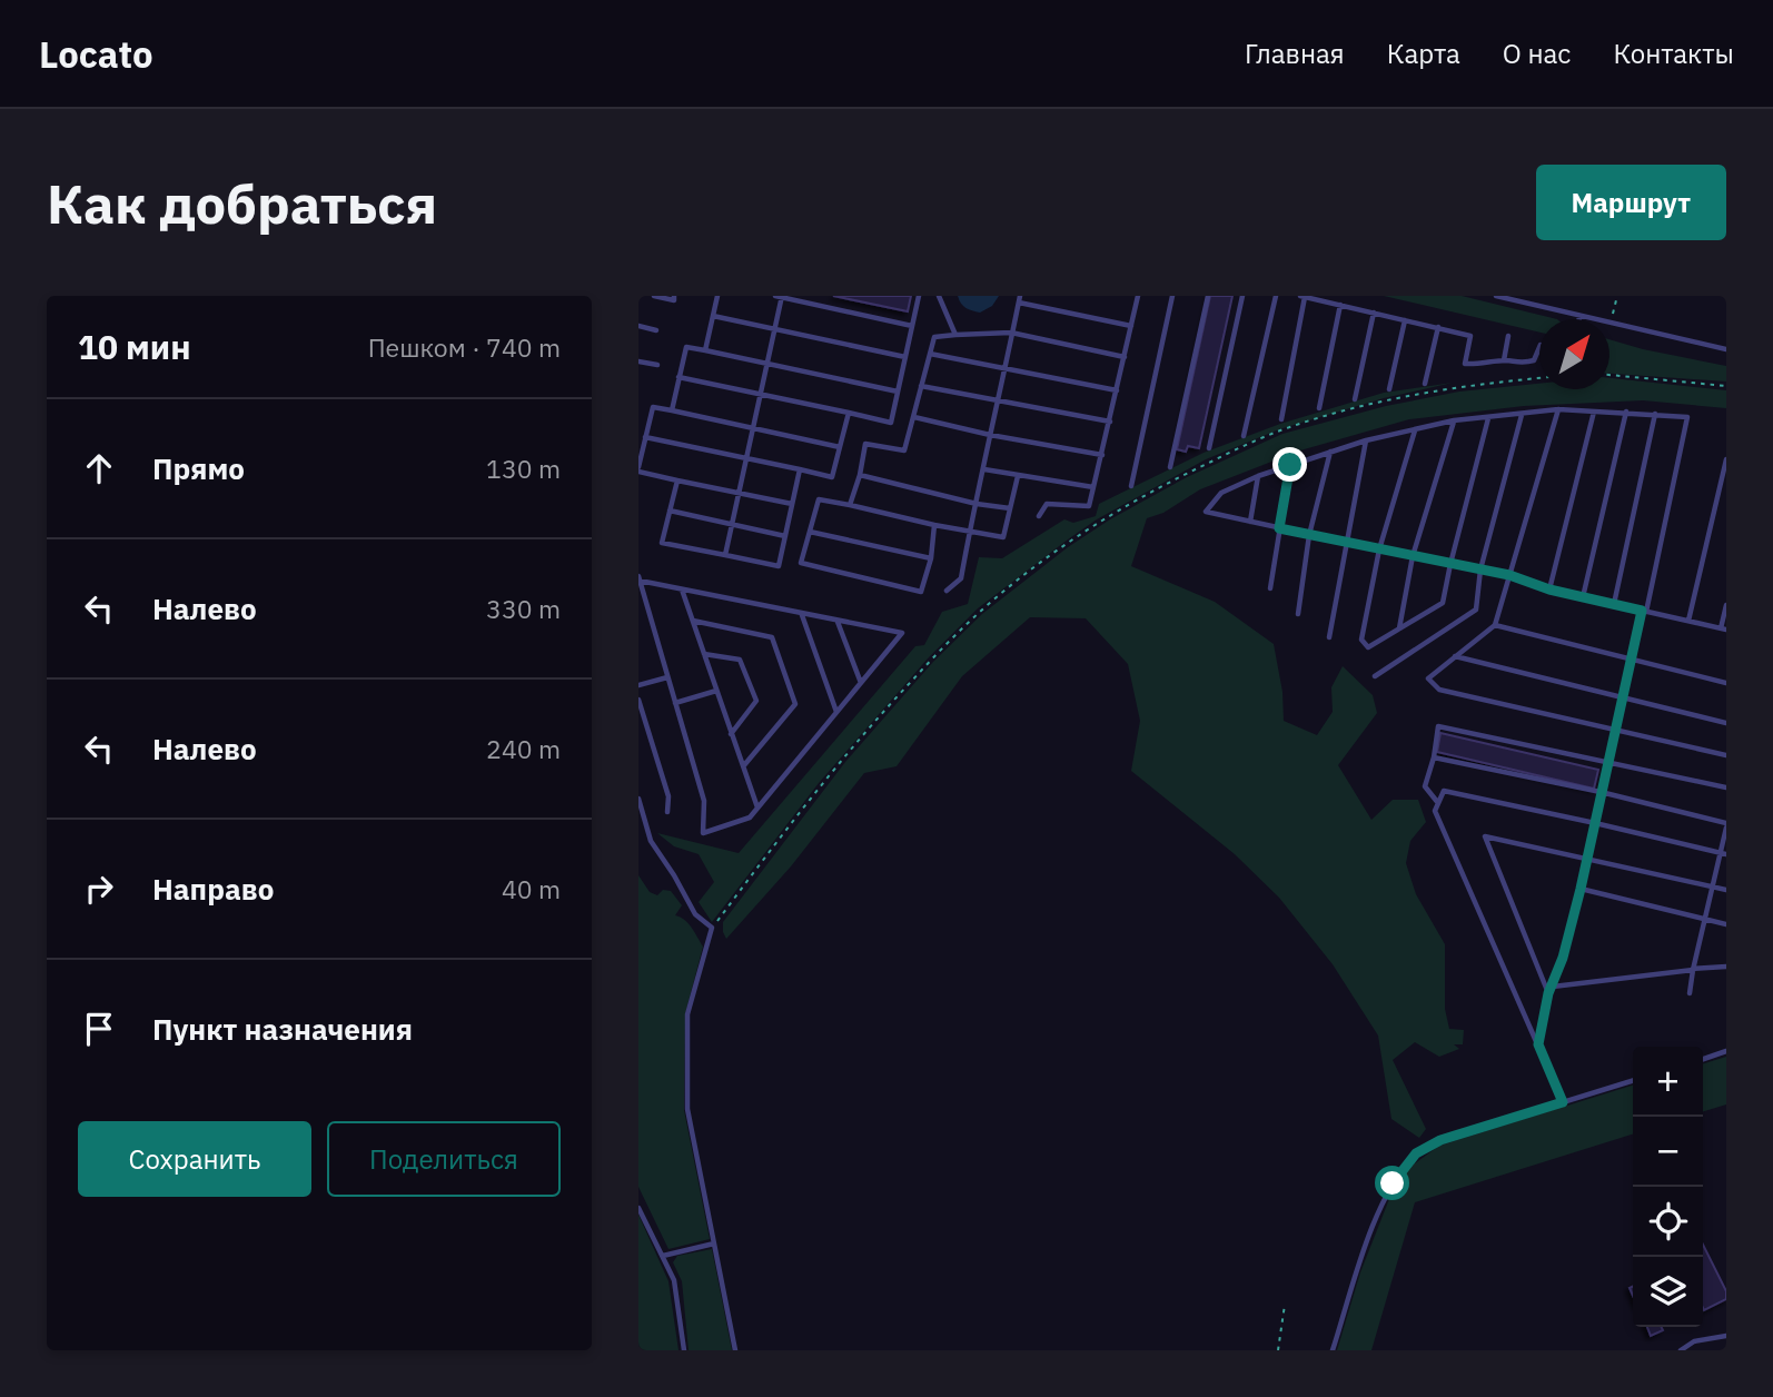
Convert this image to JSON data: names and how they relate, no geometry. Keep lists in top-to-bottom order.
{
  "north": "top right",
  "page": {
    "header": "Locato",
    "nav": [
      "Главная",
      "Карта",
      "О нас",
      "Контакты"
    ],
    "buttons": [
      "Маршрут",
      ["Сохранить", "Поделиться"]
    ],
    "title": "Как добраться",
    "heading": ["10 мин", "Пешком · 740 m"],
    "list": [
      ["Прямо", "130 m"],
      ["Налево", "330 m"],
      ["Налево", "240 m"],
      ["Направо", "40 m"],
      "Пункт назначения"
    ],
    "map_buttons": ["+", "−"]
  }
}
